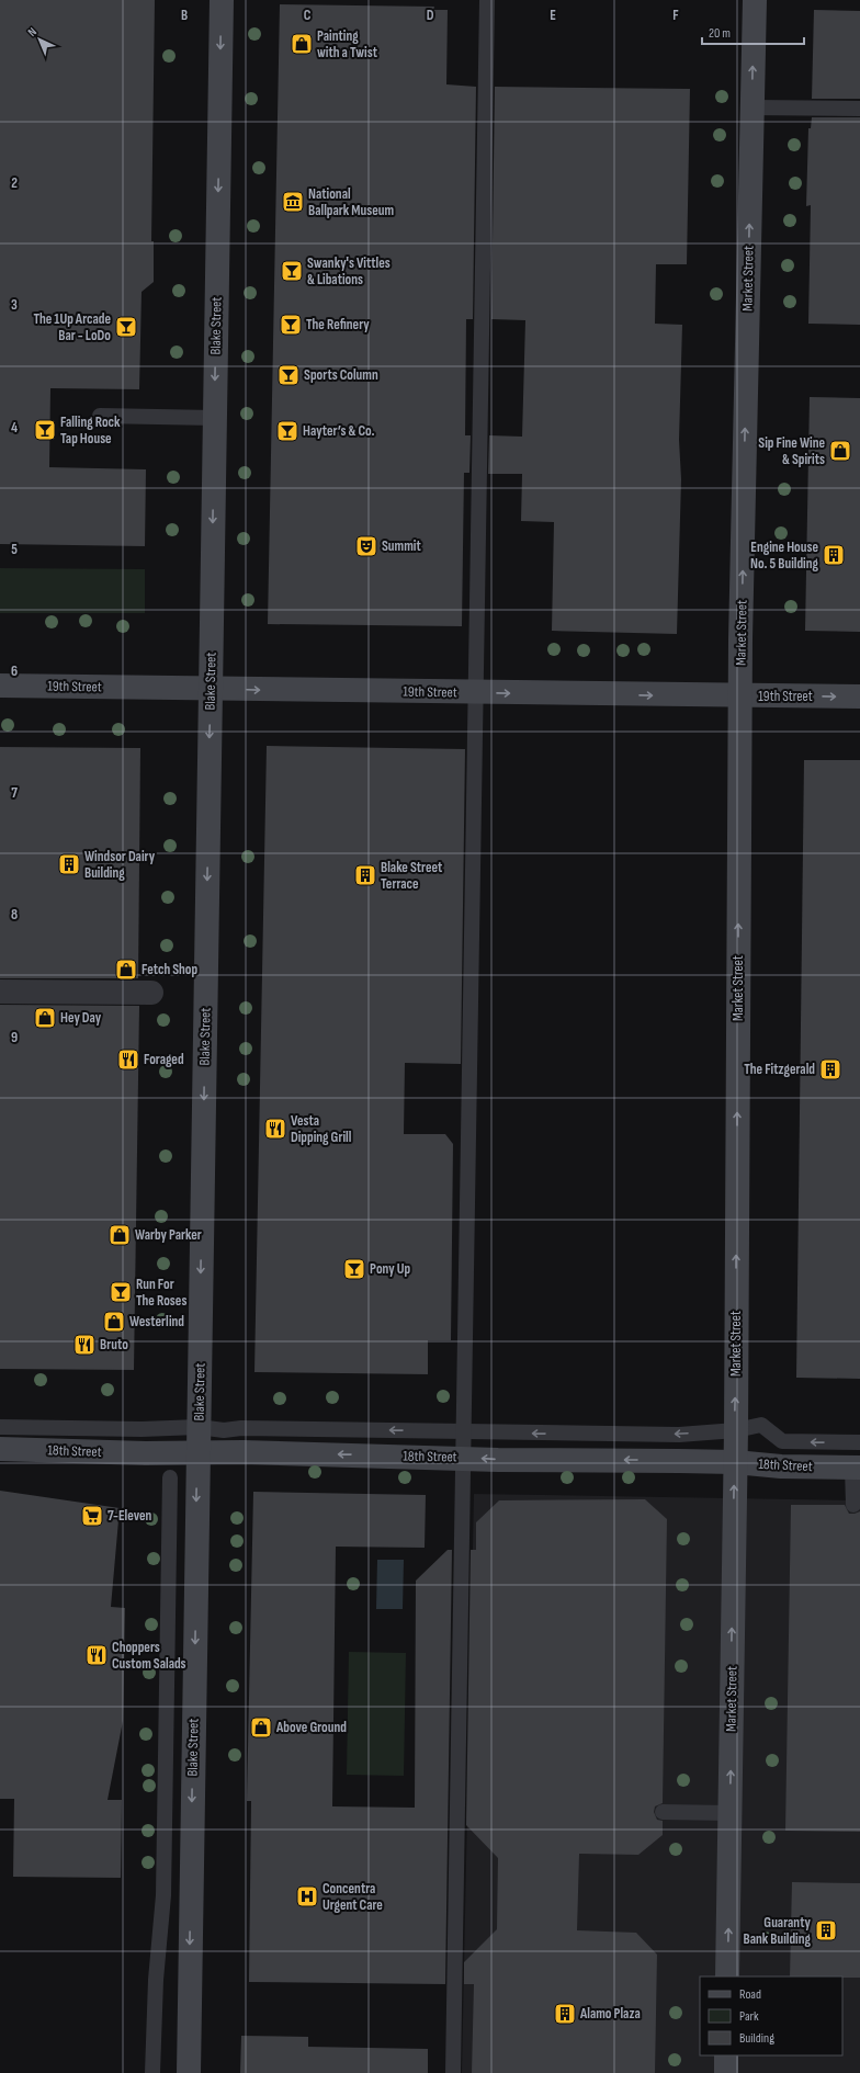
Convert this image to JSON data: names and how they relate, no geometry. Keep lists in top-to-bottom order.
{
  "streets": {
    "main road": [
      "Market Street",
      "Blake Street",
      "19th Street",
      "18th Street"
    ]
  },
  "crossings": [
    ["Market Street", "19th Street"],
    ["Market Street", "18th Street"],
    ["Blake Street", "19th Street"],
    ["Blake Street", "18th Street"]
  ],
  "one_way": [
    "Market Street",
    "Blake Street",
    "19th Street",
    "18th Street"
  ],
  "places": {
    "shop": [
      "Painting with a Twist",
      "Sip Fine Wine & Spirits",
      "Fetch Shop",
      "Hey Day",
      "Warby Parker",
      "Westerlind",
      "Above Ground"
    ],
    "museum": ["National Ballpark Museum"],
    "bar": [
      "Swanky's Vittles & Libations",
      "The Refinery",
      "The 1Up Arcade Bar - LoDo",
      "Sports Column",
      "Falling Rock Tap House",
      "Hayter’s & Co.",
      "Pony Up",
      "Run For The Roses"
    ],
    "theatre": ["Summit"],
    "building": [
      "Engine House No. 5 Building",
      "Windsor Dairy Building",
      "Blake Street Terrace",
      "The Fitzgerald",
      "Guaranty Bank Building",
      "Alamo Plaza"
    ],
    "restaurant": [
      "Foraged",
      "Vesta Dipping Grill",
      "Bruto",
      "Choppers Custom Salads"
    ],
    "supermarket": ["7-Eleven"],
    "hospital": ["Concentra Urgent Care"]
  },
  "legend": ["Road", "Park", "Building"],
  "scale_bar": "20 m",
  "north": "top left",
  "grid": {
    "columns": [
      "B",
      "C",
      "D",
      "E",
      "F"
    ],
    "rows": [
      "2",
      "3",
      "4",
      "5",
      "6",
      "7",
      "8",
      "9"
    ]
  }
}
